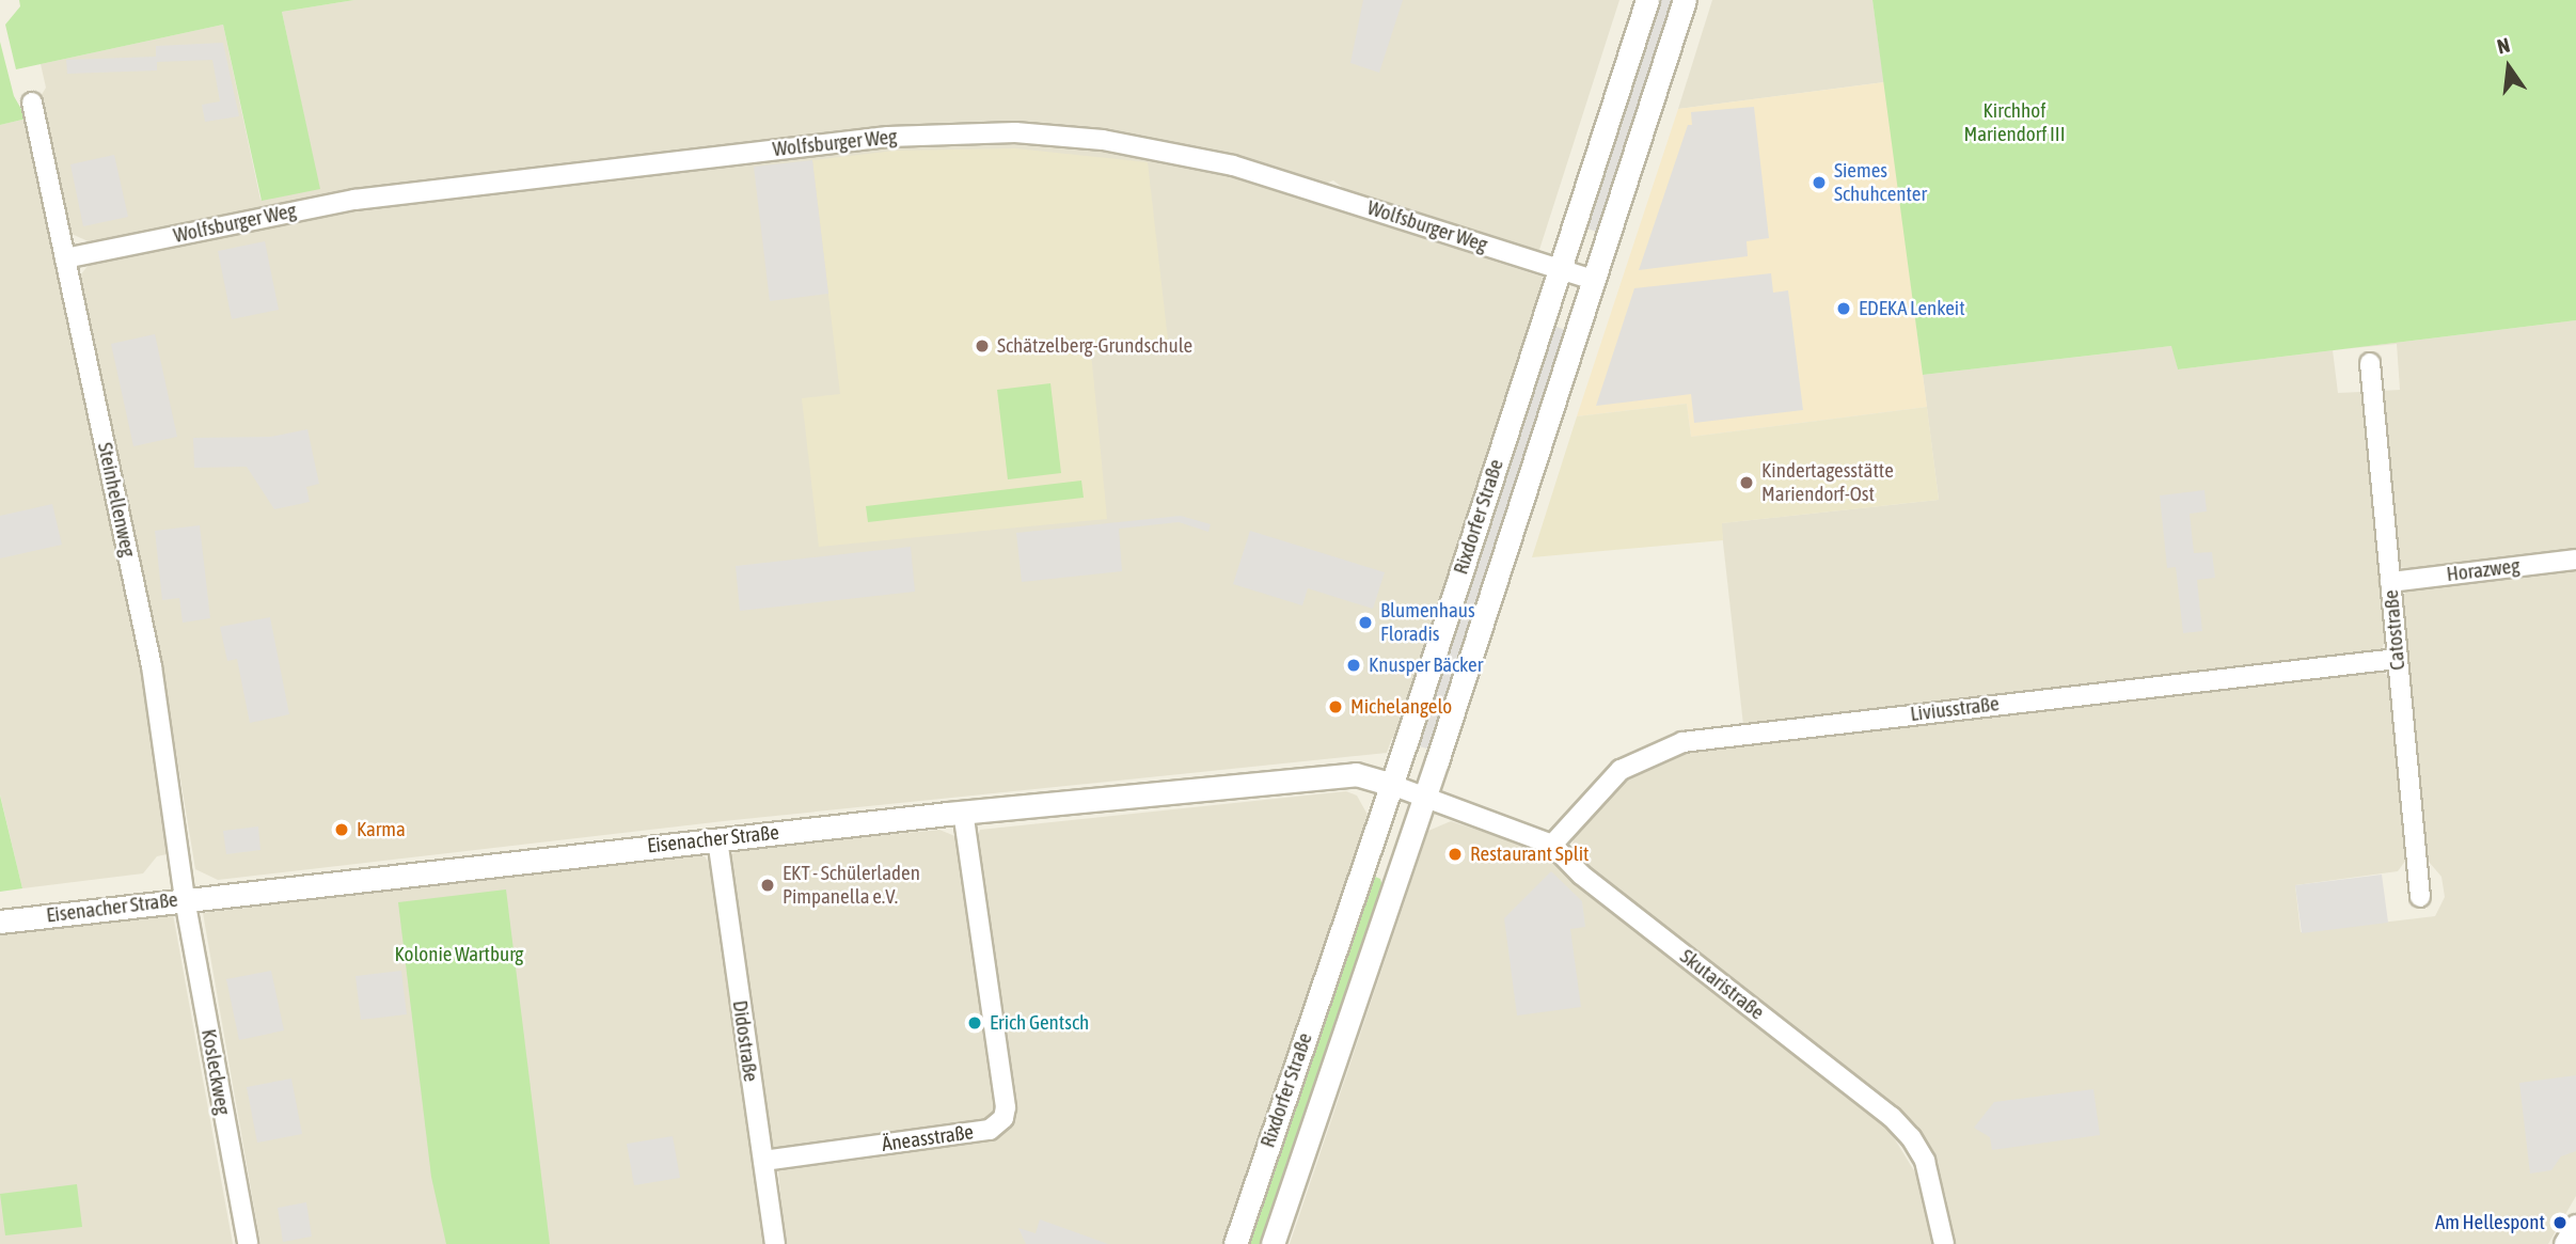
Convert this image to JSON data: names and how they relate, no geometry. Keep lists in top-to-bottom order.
{
  "streets": {
    "street": [
      "Wolfsburger Weg",
      "Steinhellenweg",
      "Rixdorfer Straße",
      "Horazweg",
      "Catostraße",
      "Liviusstraße",
      "Eisenacher Straße",
      "Skutaristraße",
      "Didostraße",
      "Kosleckweg",
      "Äneasstraße"
    ]
  },
  "crossings": [
    ["Wolfsburger Weg", "Steinhellenweg"],
    ["Wolfsburger Weg", "Rixdorfer Straße"],
    ["Steinhellenweg", "Eisenacher Straße"],
    ["Steinhellenweg", "Kosleckweg"],
    ["Rixdorfer Straße", "Eisenacher Straße"],
    ["Rixdorfer Straße", "Skutaristraße"],
    ["Horazweg", "Catostraße"],
    ["Catostraße", "Liviusstraße"],
    ["Liviusstraße", "Skutaristraße"],
    ["Eisenacher Straße", "Skutaristraße"],
    ["Eisenacher Straße", "Didostraße"],
    ["Eisenacher Straße", "Kosleckweg"],
    ["Eisenacher Straße", "Äneasstraße"],
    ["Didostraße", "Äneasstraße"]
  ],
  "parks": ["Kirchhof Mariendorf III", "Kolonie Wartburg"],
  "places": [
    "Siemes Schuhcenter",
    "EDEKA Lenkeit",
    "Schätzelberg-Grundschule",
    "Kindertagesstätte Mariendorf-Ost",
    "Blumenhaus Floradis",
    "Knusper Bäcker",
    "Michelangelo",
    "Karma",
    "Restaurant Split",
    "EKT - Schülerladen Pimpanella e.V.",
    "Erich Gentsch",
    "Am Hellespont"
  ],
  "north": "top"
}
